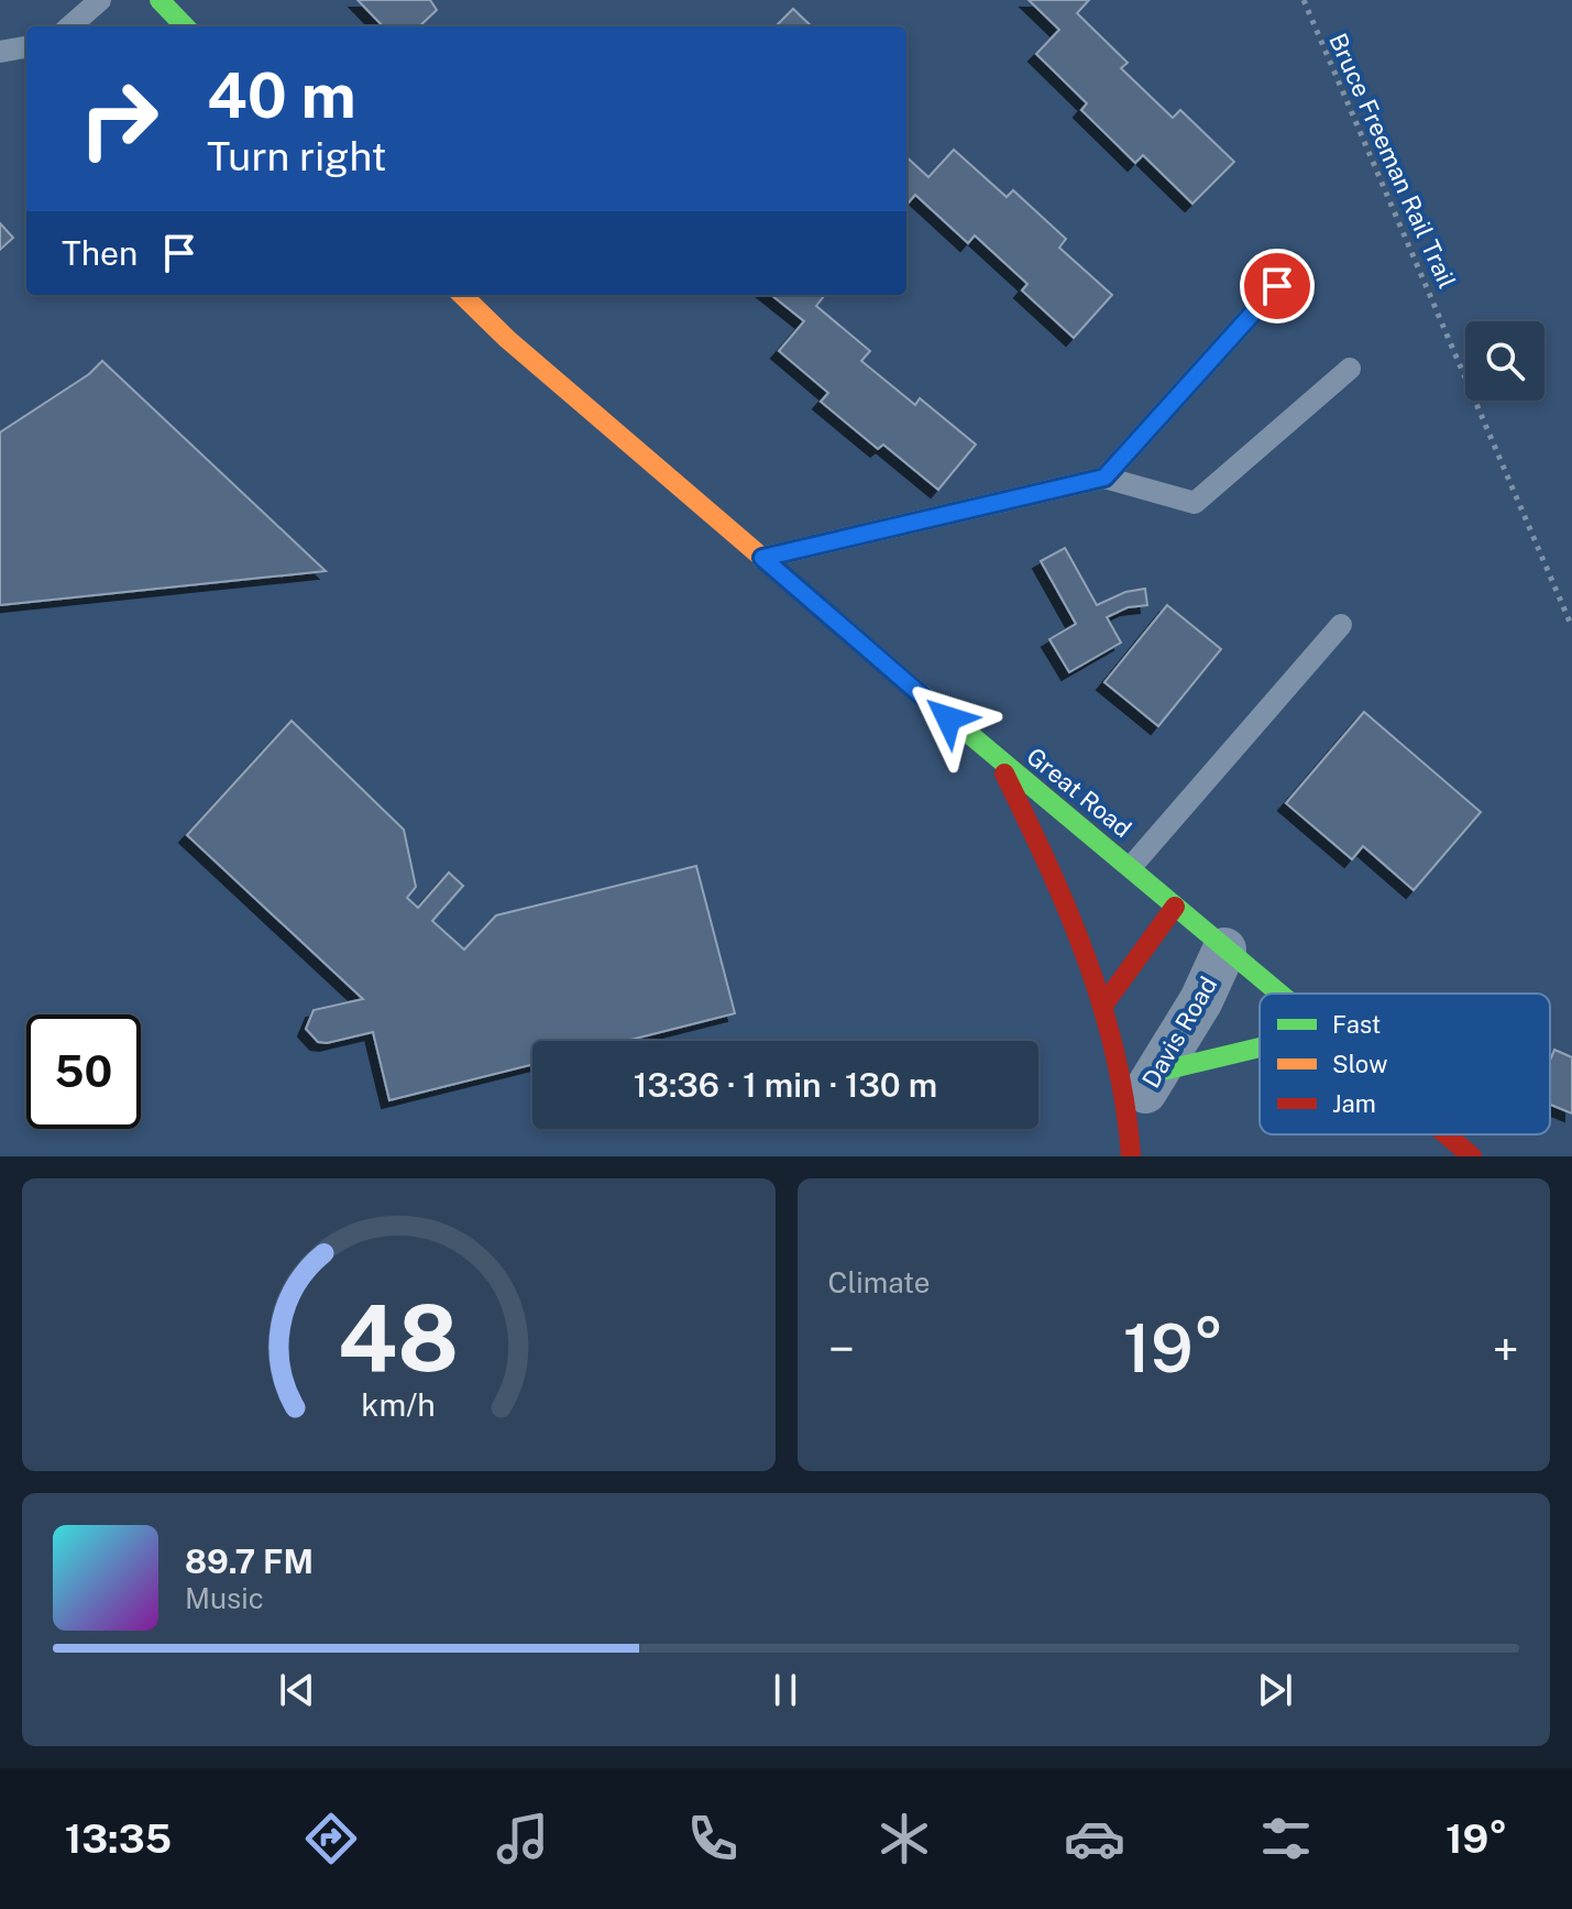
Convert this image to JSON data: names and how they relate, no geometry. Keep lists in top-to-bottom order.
{
  "streets": {
    "main road": ["Great Road", "Davis Road"],
    "path": ["Bruce Freeman Rail Trail"]
  },
  "crossings": [
    ["Great Road", "Davis Road"]
  ],
  "legend": ["Fast", "Slow", "Jam"],
  "page": {
    "turn": ["40 m", "Turn right"],
    "then": "Then",
    "limit": "50",
    "trip": "13:36 · 1 min · 130 m",
    "tile": "Climate",
    "heat": ["−", "19°", "+"],
    "song": ["89.7 FM", "Music"],
    "tabs": ["13:35", "19°"],
    "gauge": ["48", "km/h"]
  }
}
